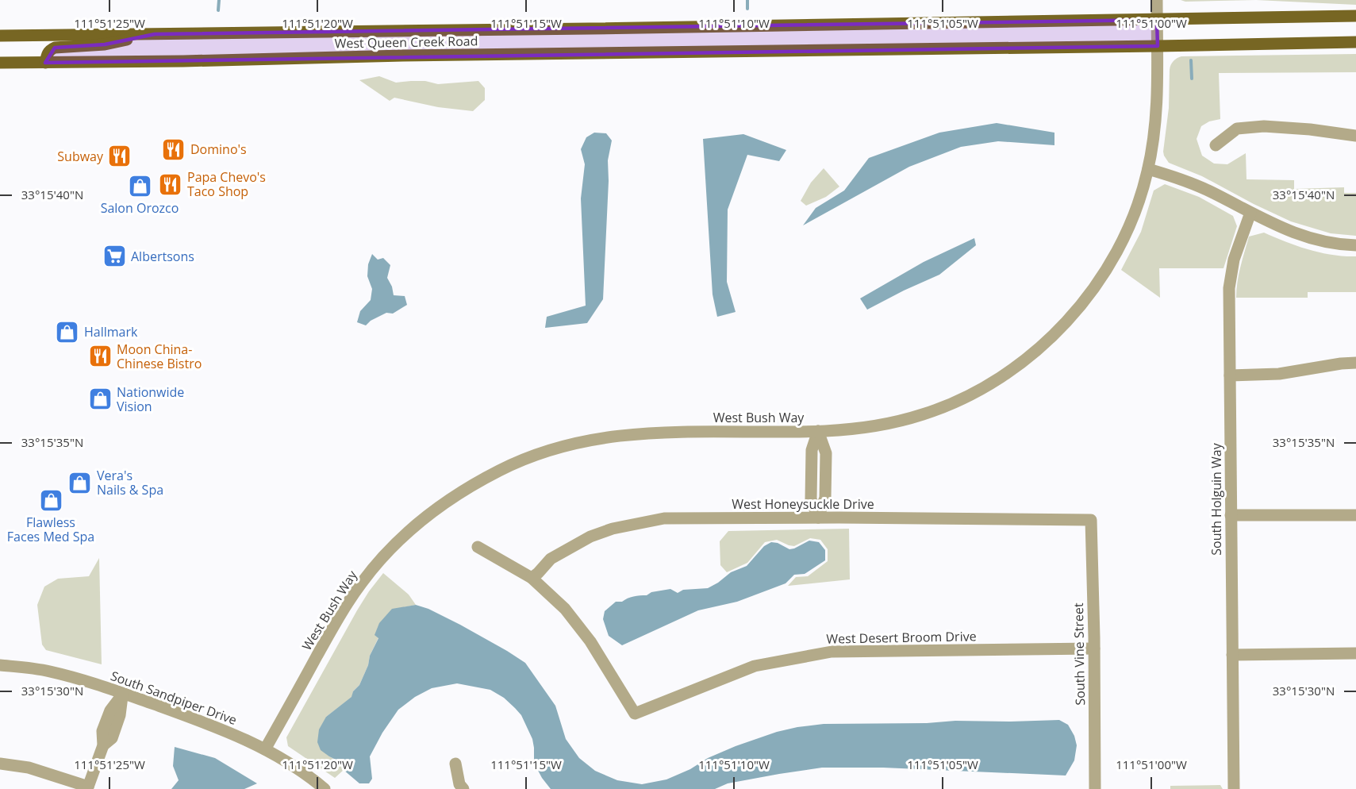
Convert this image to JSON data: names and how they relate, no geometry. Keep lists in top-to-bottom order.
{
  "streets": {
    "main road": ["West Queen Creek Road"],
    "street": [
      "West Bush Way",
      "South Holguin Way",
      "West Honeysuckle Drive",
      "West Desert Broom Drive",
      "South Vine Street",
      "South Sandpiper Drive"
    ]
  },
  "crossings": [
    ["West Queen Creek Road", "West Bush Way"],
    ["West Bush Way", "South Sandpiper Drive"],
    ["West Honeysuckle Drive", "West Desert Broom Drive"],
    ["West Honeysuckle Drive", "South Vine Street"],
    ["West Desert Broom Drive", "South Vine Street"]
  ],
  "places": {
    "restaurant": [
      "Domino's",
      "Subway",
      "Papa Chevo's Taco Shop",
      "Moon China- Chinese Bistro"
    ],
    "shop": [
      "Salon Orozco",
      "Hallmark",
      "Nationwide Vision",
      "Vera's Nails & Spa",
      "Flawless Faces Med Spa"
    ],
    "supermarket": ["Albertsons"]
  },
  "coordinates": [
    "111°51'25\"W",
    "111°51'20\"W",
    "111°51'15\"W",
    "111°51'10\"W",
    "111°51'05\"W",
    "111°51'00\"W",
    "33°15'40\"N",
    "33°15'35\"N",
    "33°15'30\"N"
  ]
}
